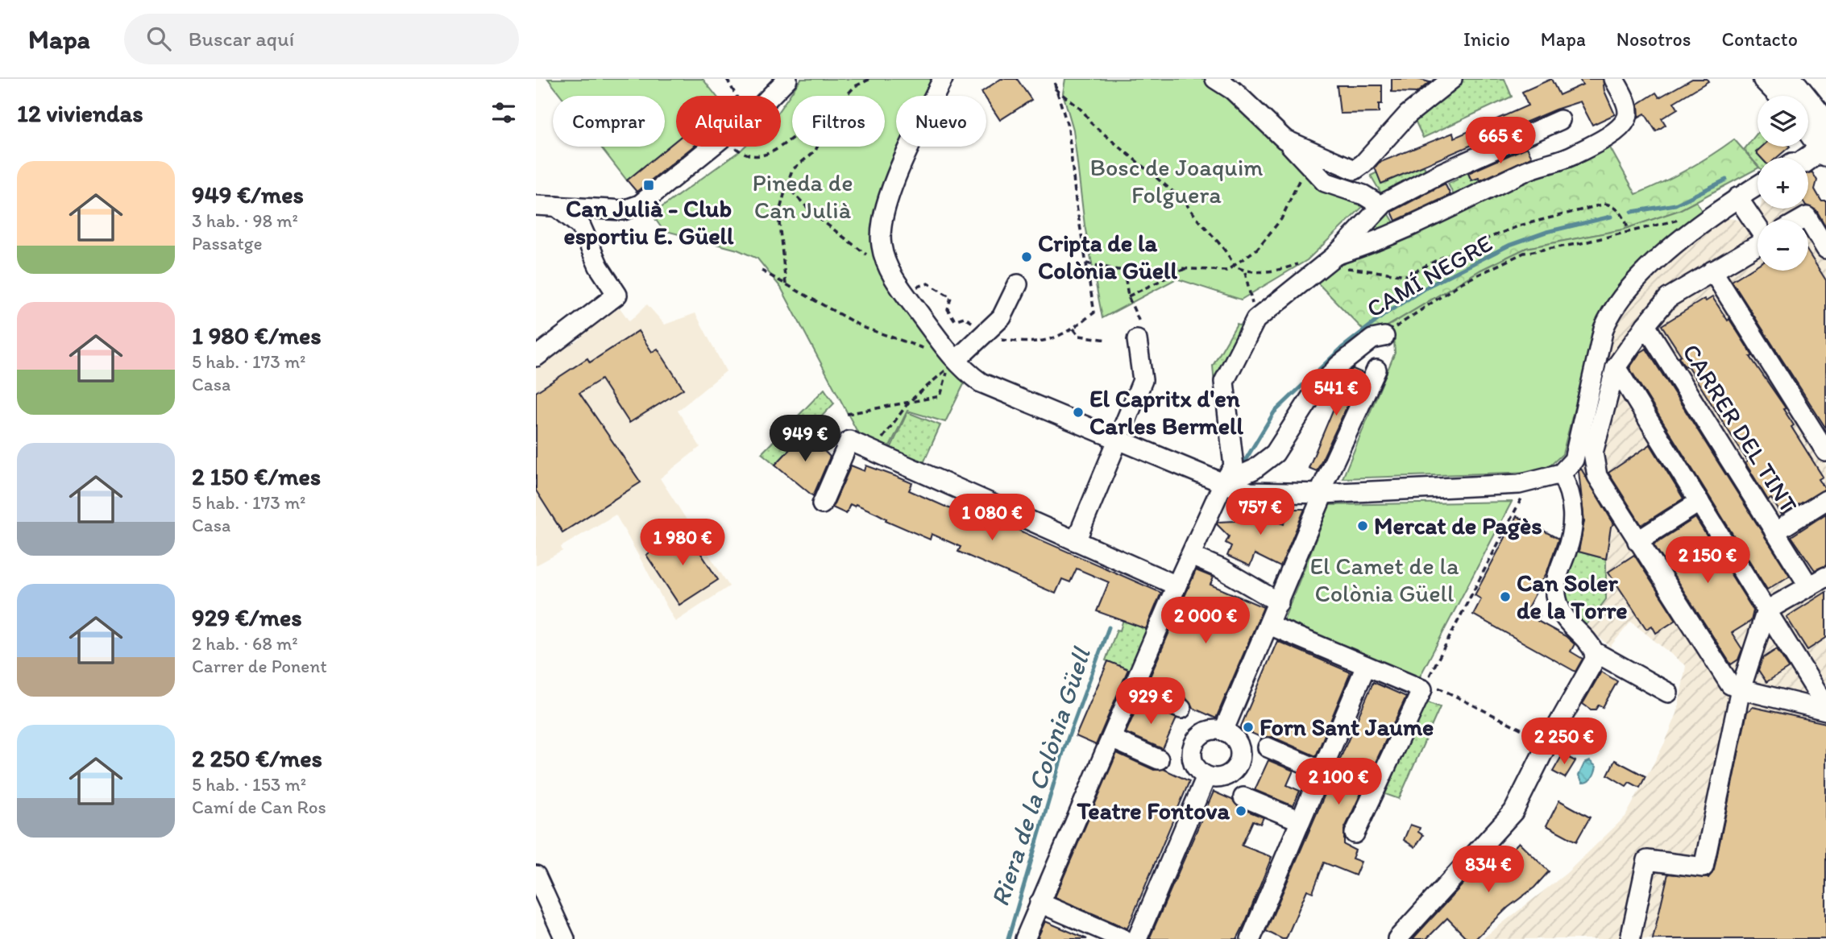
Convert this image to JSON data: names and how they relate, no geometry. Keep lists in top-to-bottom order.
{
  "streets": {
    "street": ["CAMÍ NEGRE", "CARRER DEL TINT"]
  },
  "water": ["Riera de la Colònia Güell"],
  "parks": ["Bosc de Joaquim Folguera", "Pineda de Can Julià", "El Camet de la Colònia Güell"],
  "places": {
    "transit": ["Can Julià - Club esportiu E. Güell"],
    "other": [
      "Cripta de la Colònia Güell",
      "El Capritx d'en Carles Bermell",
      "Mercat de Pagès",
      "Can Soler de la Torre",
      "Forn Sant Jaume",
      "Teatre Fontova"
    ]
  },
  "page": {
    "header": "Mapa",
    "search": "Buscar aquí",
    "nav": [
      "Inicio",
      "Mapa",
      "Nosotros",
      "Contacto"
    ],
    "heading": "12 viviendas",
    "map_buttons": ["+", "−"],
    "chip": [
      "Comprar",
      "Alquilar",
      "Filtros",
      "Nuevo"
    ],
    "price": [
      "665 €",
      "541 €",
      "949 €",
      "757 €",
      "1 080 €",
      "1 980 €",
      "2 150 €",
      "2 000 €",
      "929 €",
      "2 250 €",
      "2 100 €",
      "834 €"
    ],
    "list": [
      {
        "name": "949 €/mes",
        "note": "3 hab. · 98 m² · Passatge"
      },
      {
        "name": "1 980 €/mes",
        "note": "5 hab. · 173 m² · Casa"
      },
      {
        "name": "2 150 €/mes",
        "note": "5 hab. · 173 m² · Casa"
      },
      {
        "name": "929 €/mes",
        "note": "2 hab. · 68 m² · Carrer de Ponent"
      },
      {
        "name": "2 250 €/mes",
        "note": "5 hab. · 153 m² · Camí de Can Ros"
      }
    ]
  }
}
